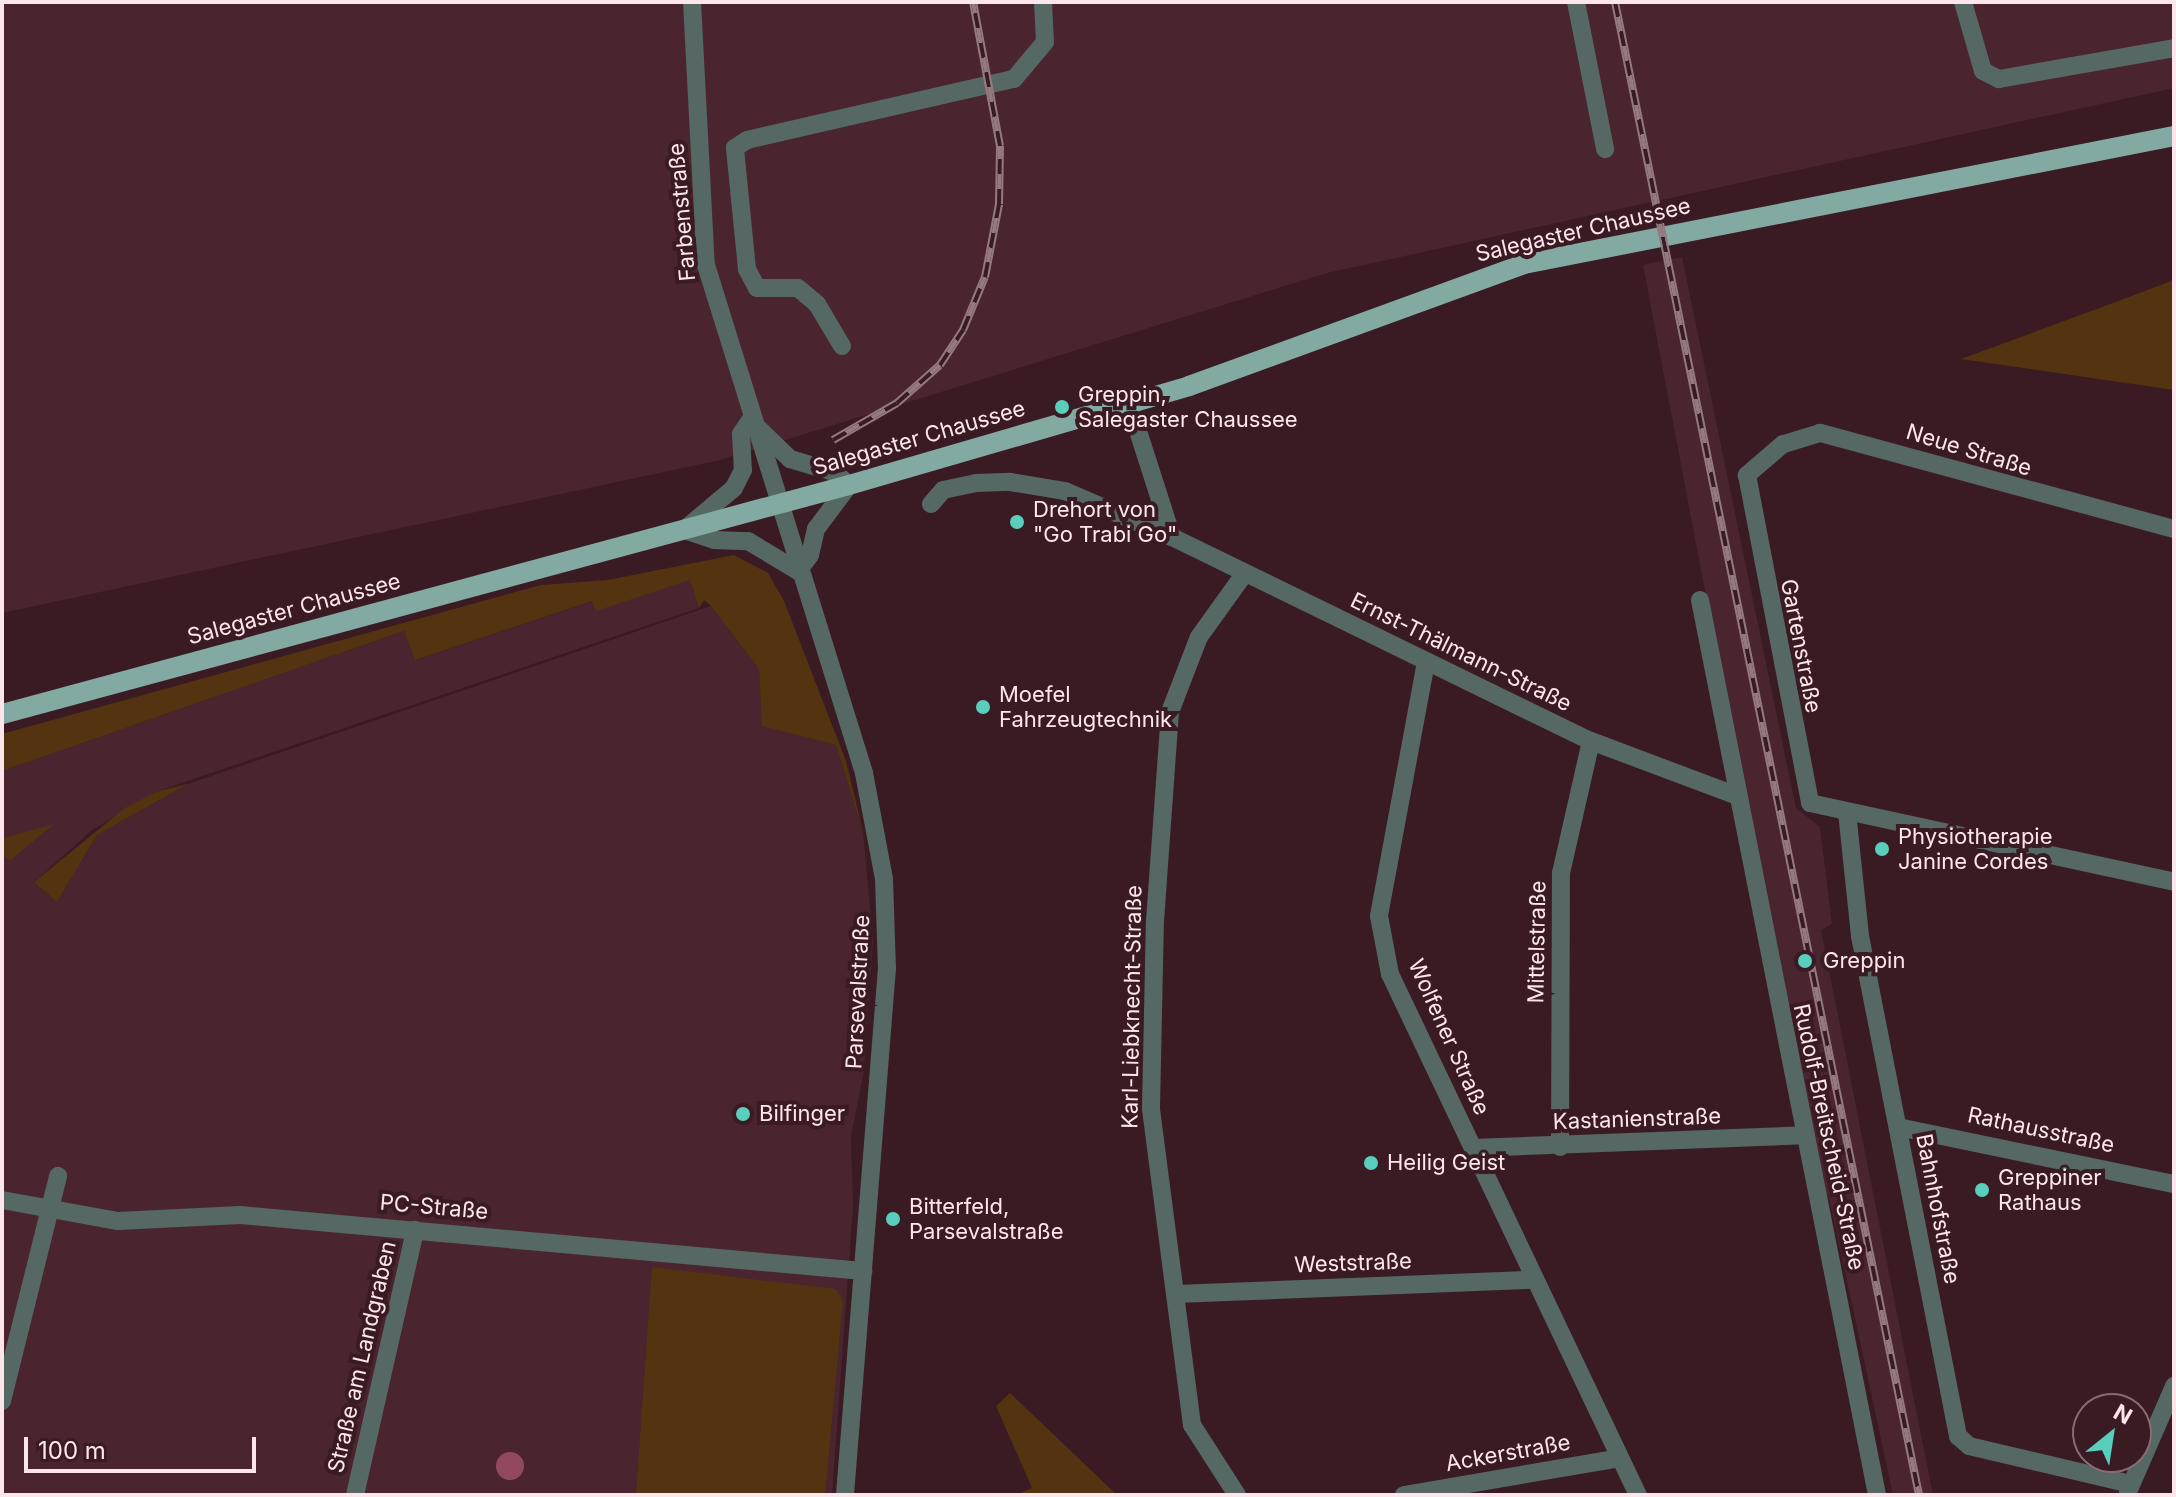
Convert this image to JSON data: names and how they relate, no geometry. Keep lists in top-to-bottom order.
{
  "streets": {
    "main road": ["Salegaster Chaussee"],
    "street": [
      "Farbenstraße",
      "Neue Straße",
      "Gartenstraße",
      "Ernst-Thälmann-Straße",
      "Mittelstraße",
      "Parsevalstraße",
      "Karl-Liebknecht-Straße",
      "Wolfener Straße",
      "Kastanienstraße",
      "Rathausstraße",
      "Rudolf-Breitscheid-Straße",
      "PC-Straße",
      "Bahnhofstraße",
      "Weststraße",
      "Straße am Landgraben",
      "Ackerstraße"
    ]
  },
  "crossings": [
    ["Farbenstraße", "Salegaster Chaussee"],
    ["Farbenstraße", "Parsevalstraße"],
    ["Salegaster Chaussee", "Parsevalstraße"],
    ["Neue Straße", "Gartenstraße"],
    ["Gartenstraße", "Bahnhofstraße"],
    ["Ernst-Thälmann-Straße", "Mittelstraße"],
    ["Ernst-Thälmann-Straße", "Karl-Liebknecht-Straße"],
    ["Ernst-Thälmann-Straße", "Wolfener Straße"],
    ["Ernst-Thälmann-Straße", "Rudolf-Breitscheid-Straße"],
    ["Mittelstraße", "Kastanienstraße"],
    ["Parsevalstraße", "PC-Straße"],
    ["Karl-Liebknecht-Straße", "Weststraße"],
    ["Wolfener Straße", "Kastanienstraße"],
    ["Wolfener Straße", "Weststraße"],
    ["Wolfener Straße", "Ackerstraße"],
    ["Kastanienstraße", "Rudolf-Breitscheid-Straße"],
    ["Rathausstraße", "Bahnhofstraße"],
    ["PC-Straße", "Straße am Landgraben"]
  ],
  "places": [
    "Greppin, Salegaster Chaussee",
    "Drehort von \"Go Trabi Go\"",
    "Moefel Fahrzeugtechnik",
    "Physiotherapie Janine Cordes",
    "Greppin",
    "Bilfinger",
    "Heilig Geist",
    "Greppiner Rathaus",
    "Bitterfeld, Parsevalstraße"
  ],
  "scale_bar": "100 m",
  "north": "top right"
}
